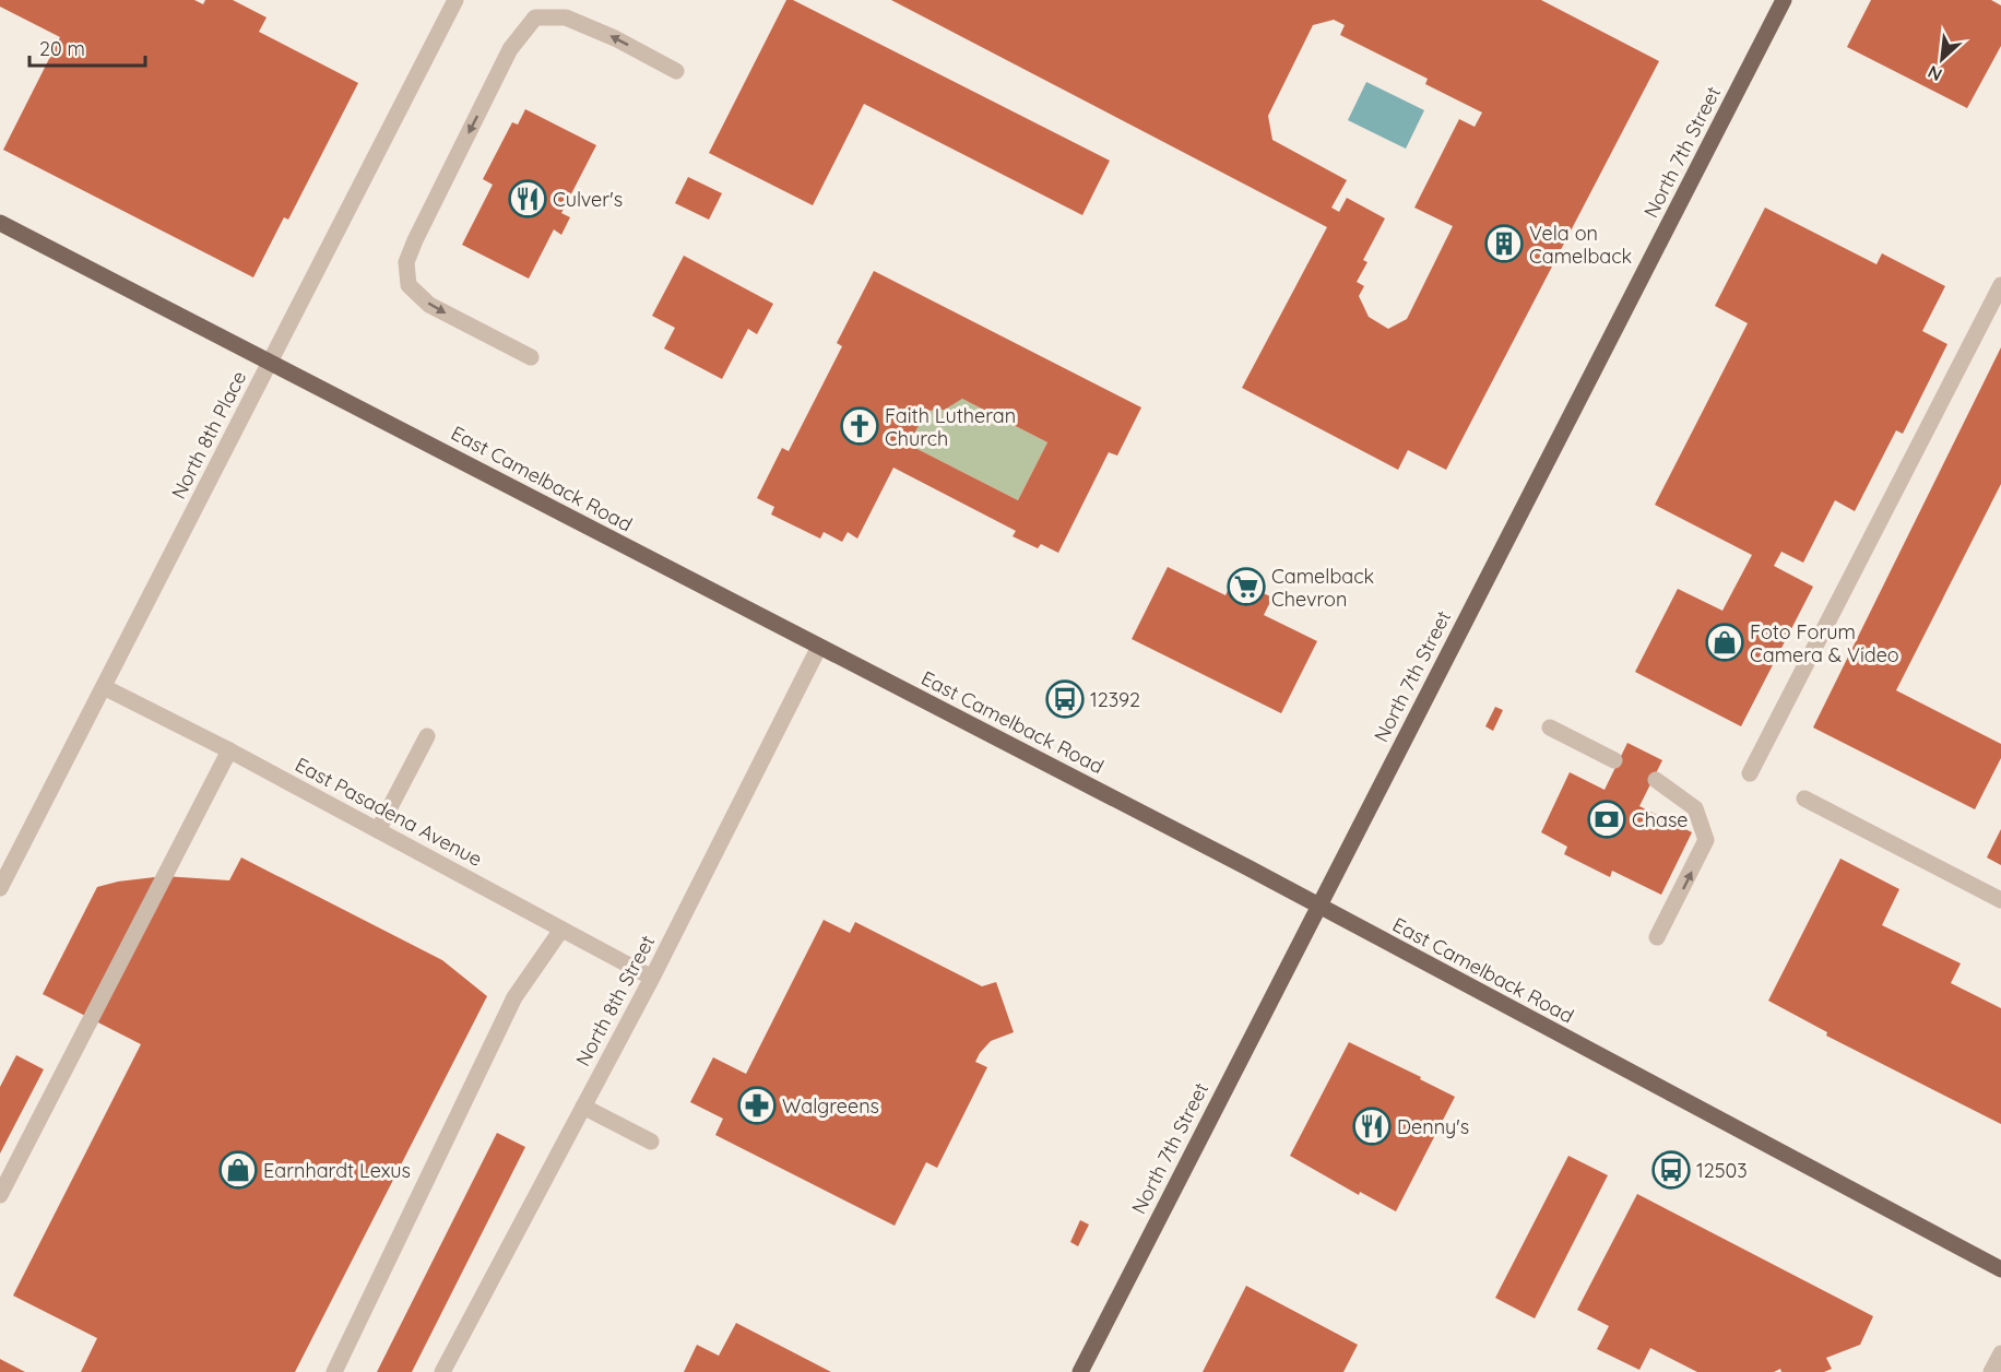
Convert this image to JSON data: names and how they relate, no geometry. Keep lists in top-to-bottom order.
{
  "streets": {
    "main road": ["North 7th Street", "East Camelback Road"],
    "street": ["North 8th Place", "East Pasadena Avenue", "North 8th Street"]
  },
  "crossings": [
    ["North 7th Street", "East Camelback Road"],
    ["North 8th Place", "East Camelback Road"],
    ["North 8th Place", "East Pasadena Avenue"],
    ["East Camelback Road", "North 8th Street"],
    ["East Pasadena Avenue", "North 8th Street"]
  ],
  "places": {
    "restaurant": ["Culver's", "Denny's"],
    "building": ["Vela on Camelback"],
    "church": ["Faith Lutheran Church"],
    "supermarket": ["Camelback Chevron"],
    "shop": ["Foto Forum Camera & Video", "Earnhardt Lexus"],
    "bus stop": ["12392", "12503"],
    "bank": ["Chase"],
    "pharmacy": ["Walgreens"]
  },
  "scale_bar": "20 m",
  "north": "bottom left"
}
